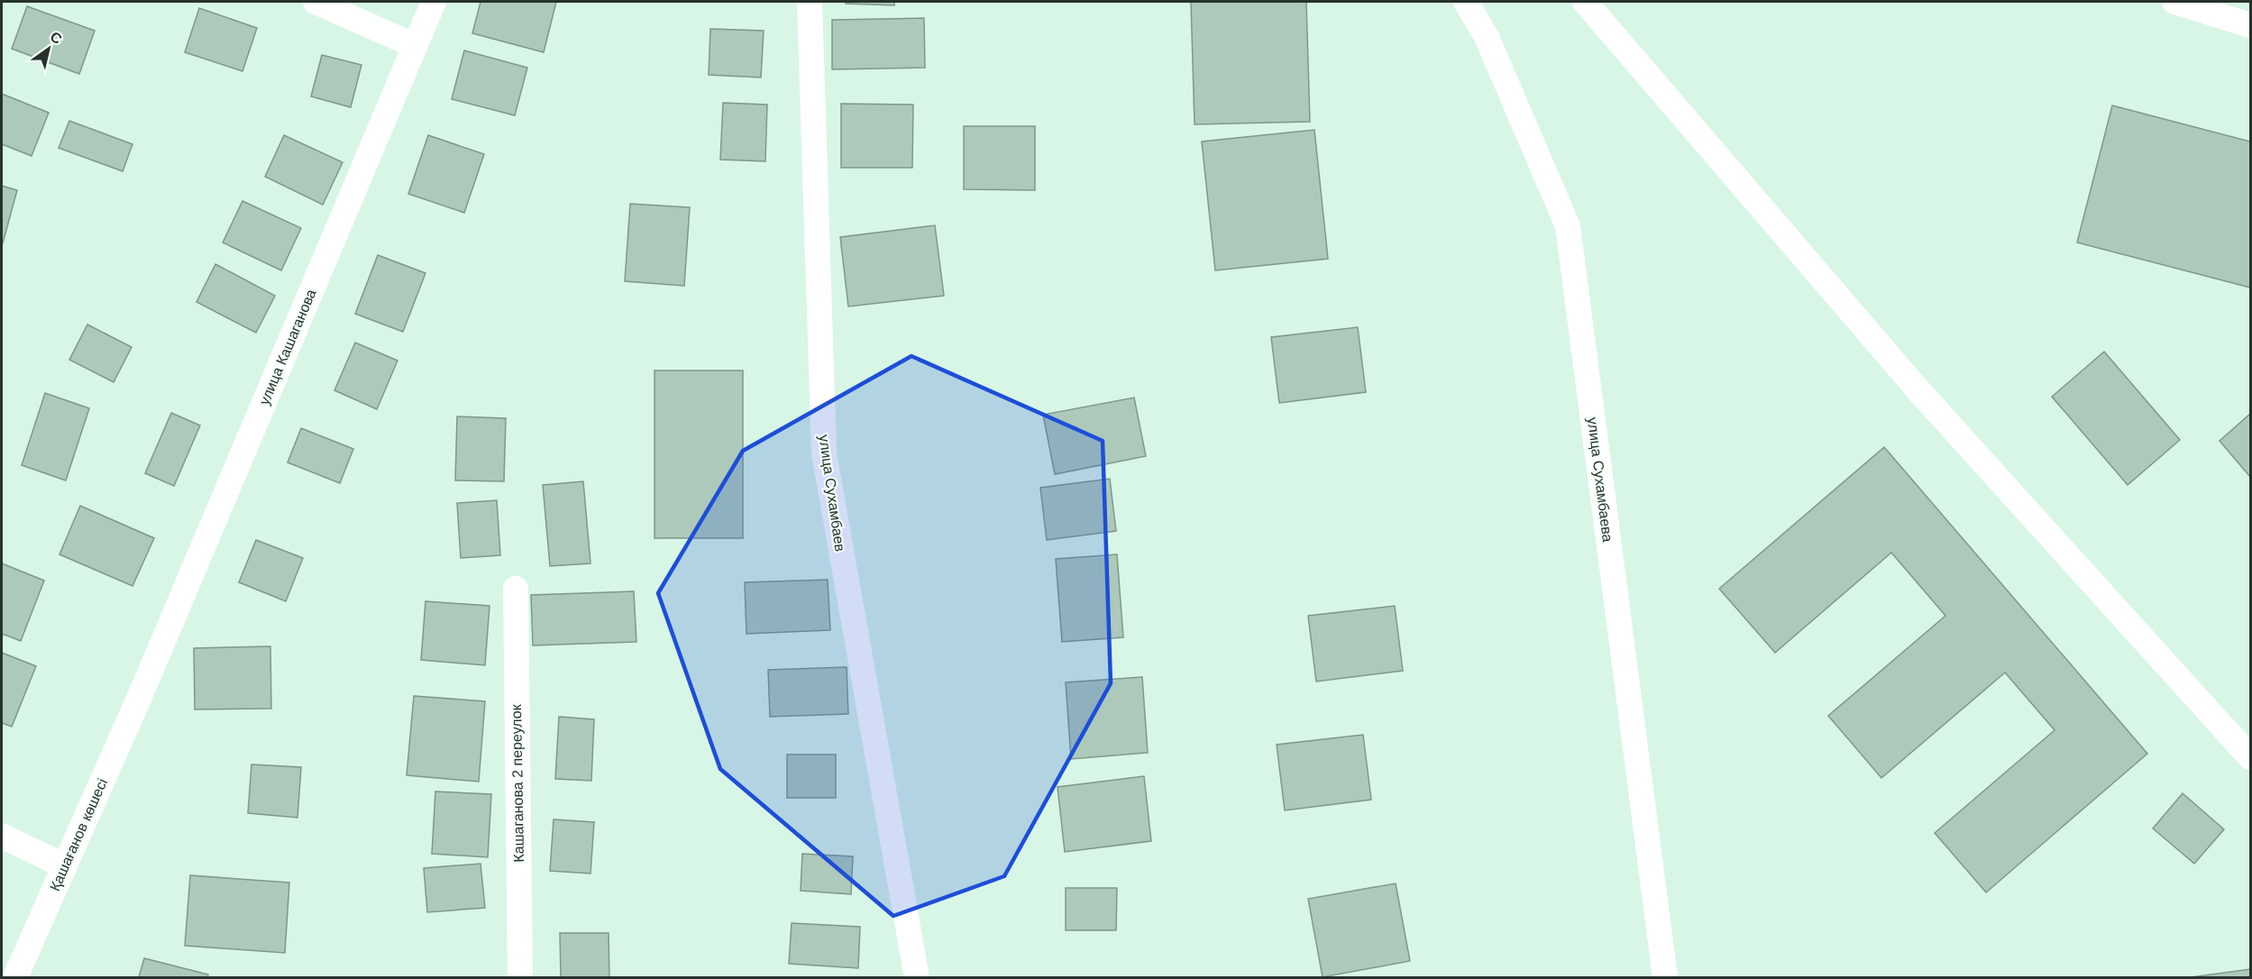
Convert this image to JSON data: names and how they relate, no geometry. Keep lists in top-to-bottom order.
{
  "streets": {
    "street": [
      "улица Кашаганова",
      "улица Сухамбаева",
      "улица Сухамбаев",
      "Кашаганова 2 переулок",
      "Қашағанов көшесі"
    ]
  },
  "crossings": [
    ["улица Кашаганова", "Қашағанов көшесі"]
  ],
  "north": "top right"
}
